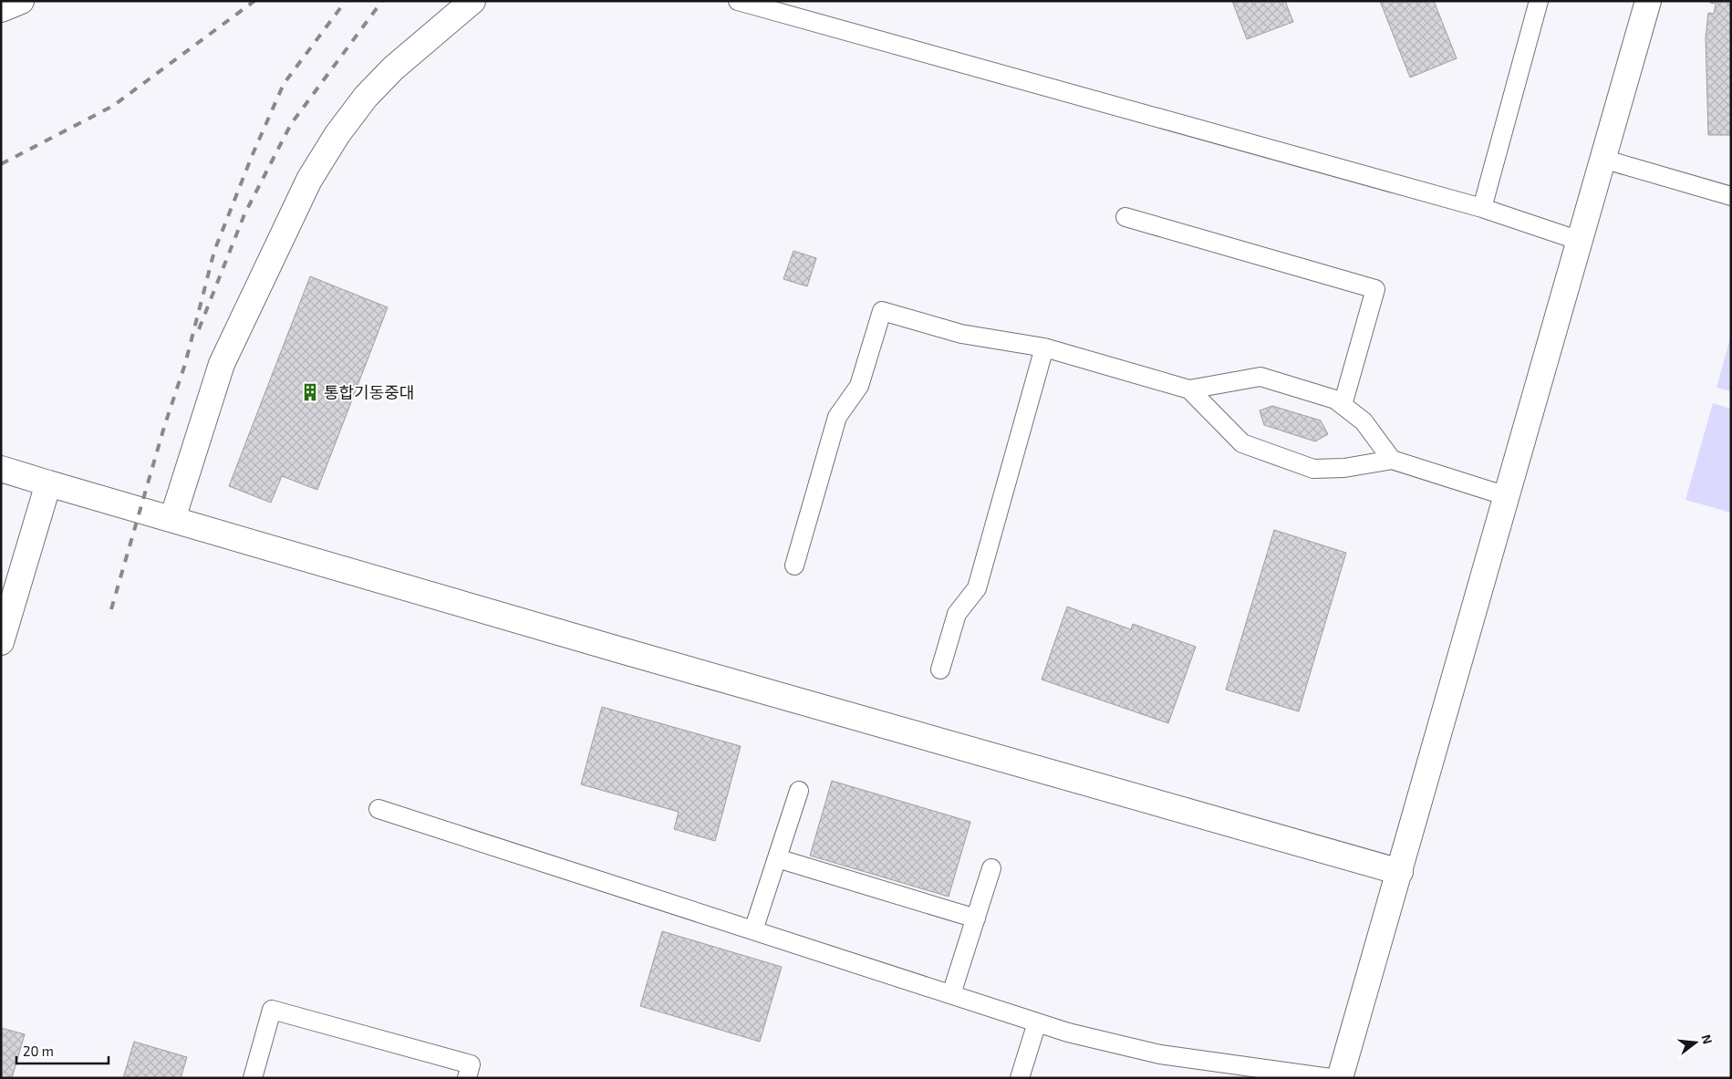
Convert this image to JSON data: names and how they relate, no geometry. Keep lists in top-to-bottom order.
{
  "places": {
    "building": ["통합기동중대"]
  },
  "scale_bar": "20 m",
  "north": "right"
}
